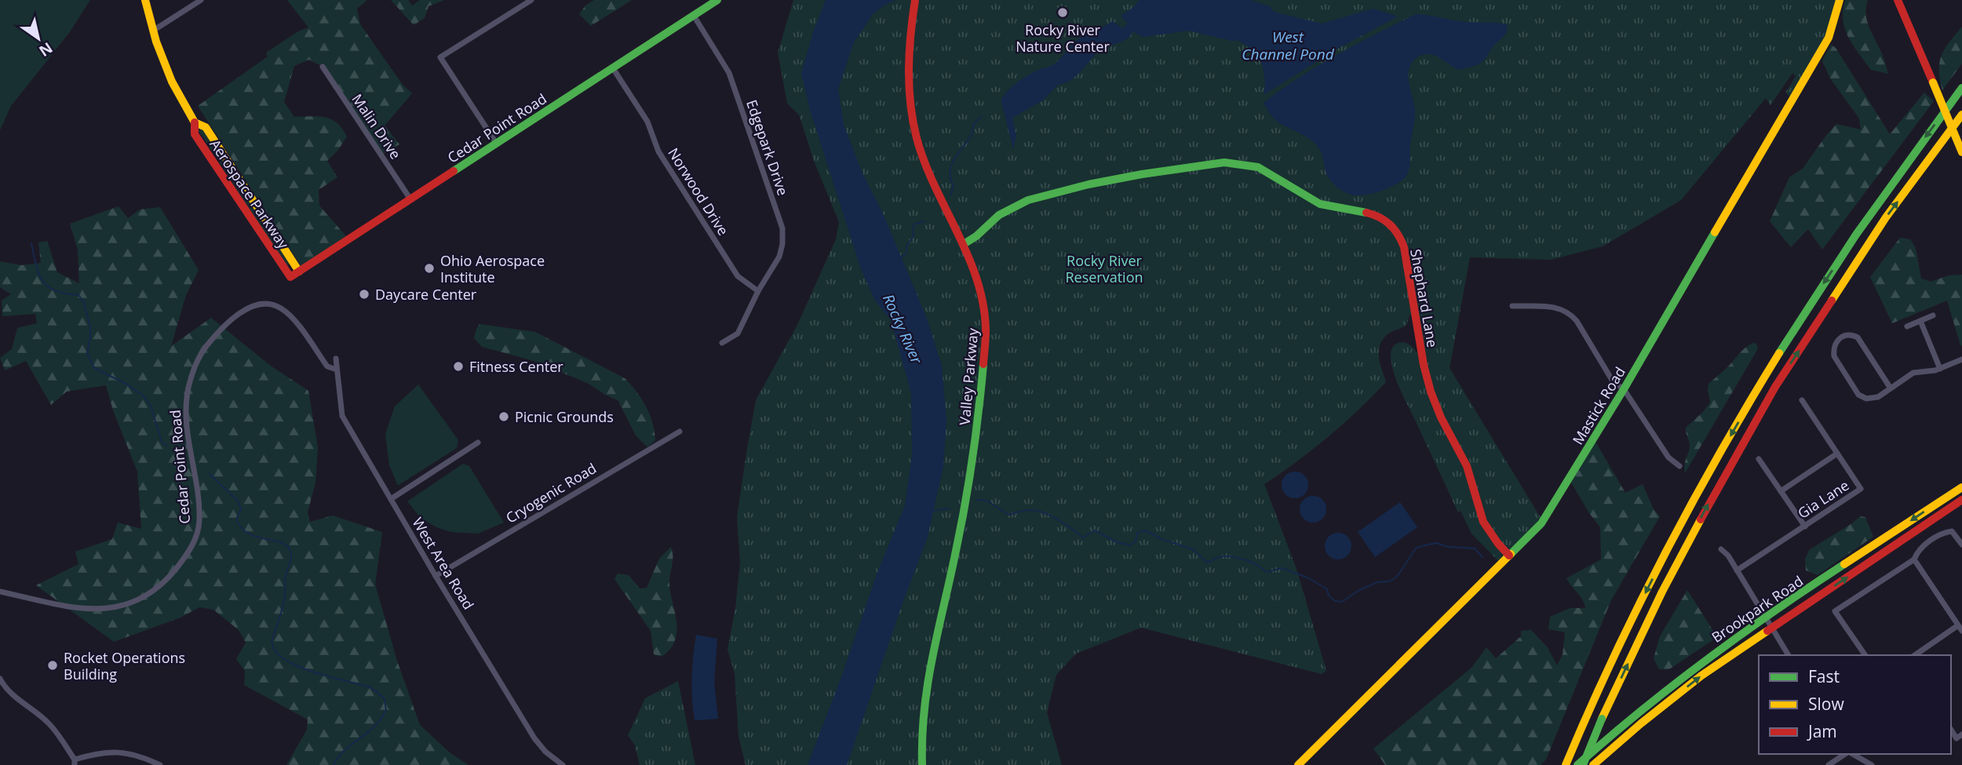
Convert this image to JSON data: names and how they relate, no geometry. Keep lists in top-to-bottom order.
{
  "streets": {
    "main road": [
      "Cedar Point Road",
      "Aerospace Parkway",
      "Shephard Lane",
      "Valley Parkway",
      "Mastick Road",
      "Brookpark Road"
    ],
    "street": [
      "Malin Drive",
      "Edgepark Drive",
      "Norwood Drive",
      "Cryogenic Road",
      "Gia Lane",
      "West Area Road"
    ]
  },
  "crossings": [
    ["Malin Drive", "Cedar Point Road"],
    ["Cedar Point Road", "Edgepark Drive"],
    ["Cedar Point Road", "Norwood Drive"],
    ["Cedar Point Road", "Aerospace Parkway"],
    ["Cedar Point Road", "West Area Road"],
    ["Edgepark Drive", "Norwood Drive"],
    ["Shephard Lane", "Valley Parkway"],
    ["Shephard Lane", "Mastick Road"],
    ["Cryogenic Road", "West Area Road"]
  ],
  "water": ["West Channel Pond", "Rocky River"],
  "parks": ["Rocky River Reservation"],
  "places": [
    "Rocky River Nature Center",
    "Ohio Aerospace Institute",
    "Daycare Center",
    "Fitness Center",
    "Picnic Grounds",
    "Rocket Operations Building"
  ],
  "legend": ["Fast", "Slow", "Jam"],
  "north": "bottom right"
}
